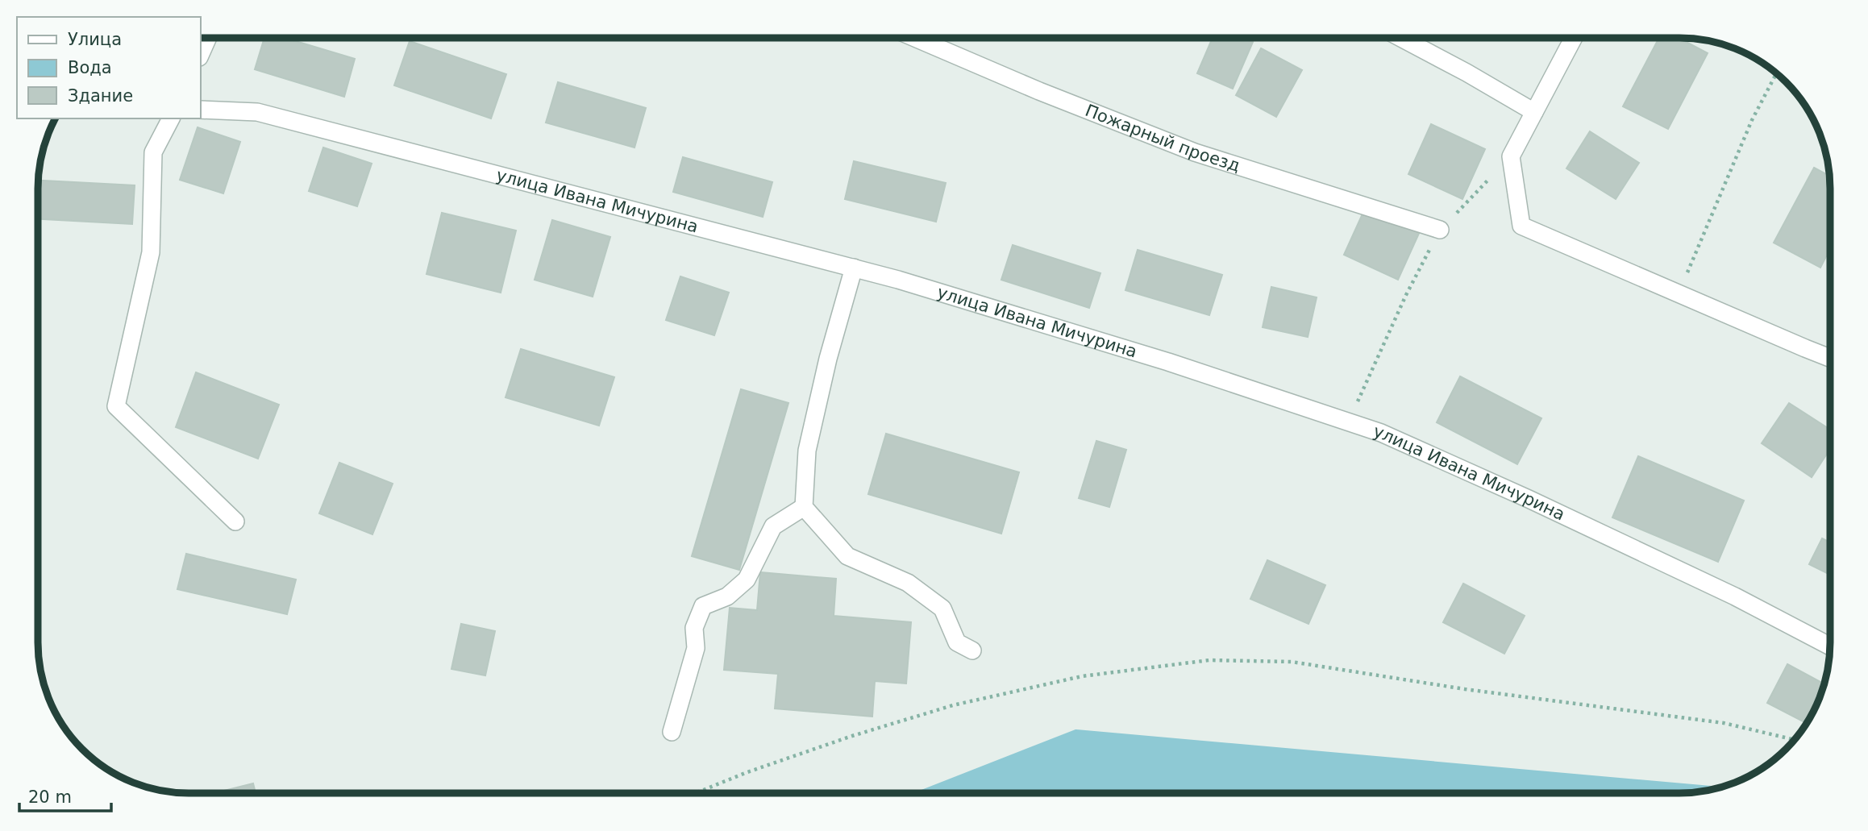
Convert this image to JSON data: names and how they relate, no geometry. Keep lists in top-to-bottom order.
{
  "streets": {
    "street": ["Пожарный проезд", "улица Ивана Мичурина"]
  },
  "legend": ["Улица", "Вода", "Здание"],
  "scale_bar": "20 m"
}
